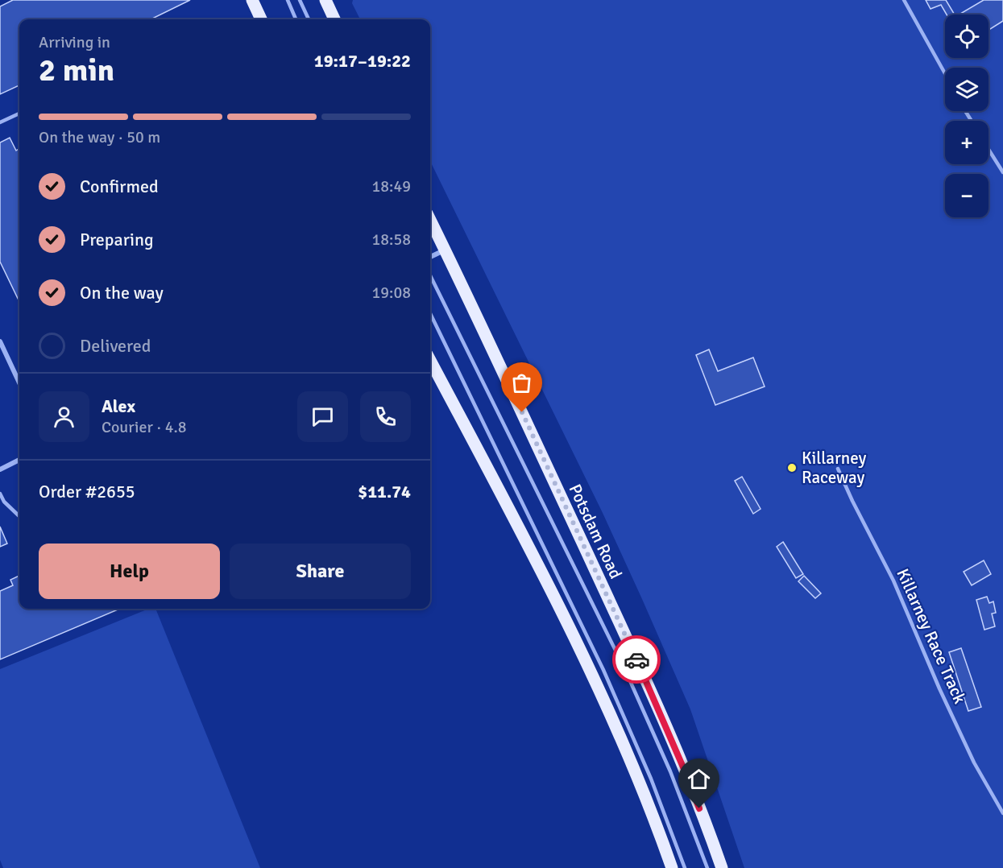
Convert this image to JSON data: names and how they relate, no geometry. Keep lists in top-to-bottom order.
{
  "streets": {
    "main road": ["Potsdam Road"],
    "lane": ["Killarney Race Track"]
  },
  "places": ["Killarney Raceway"],
  "page": {
    "map_buttons": ["+", "−"],
    "heading": ["2 min", "Arriving in", "19:17–19:22"],
    "panel": [
      "Alex",
      "Courier · 4.8",
      "Order #2655",
      "$11.74"
    ],
    "bar": "On the way · 50 m",
    "list": [
      ["Confirmed", "18:49"],
      ["Preparing", "18:58"],
      ["On the way", "19:08"],
      "Delivered"
    ],
    "buttons": ["Help", "Share"]
  }
}
